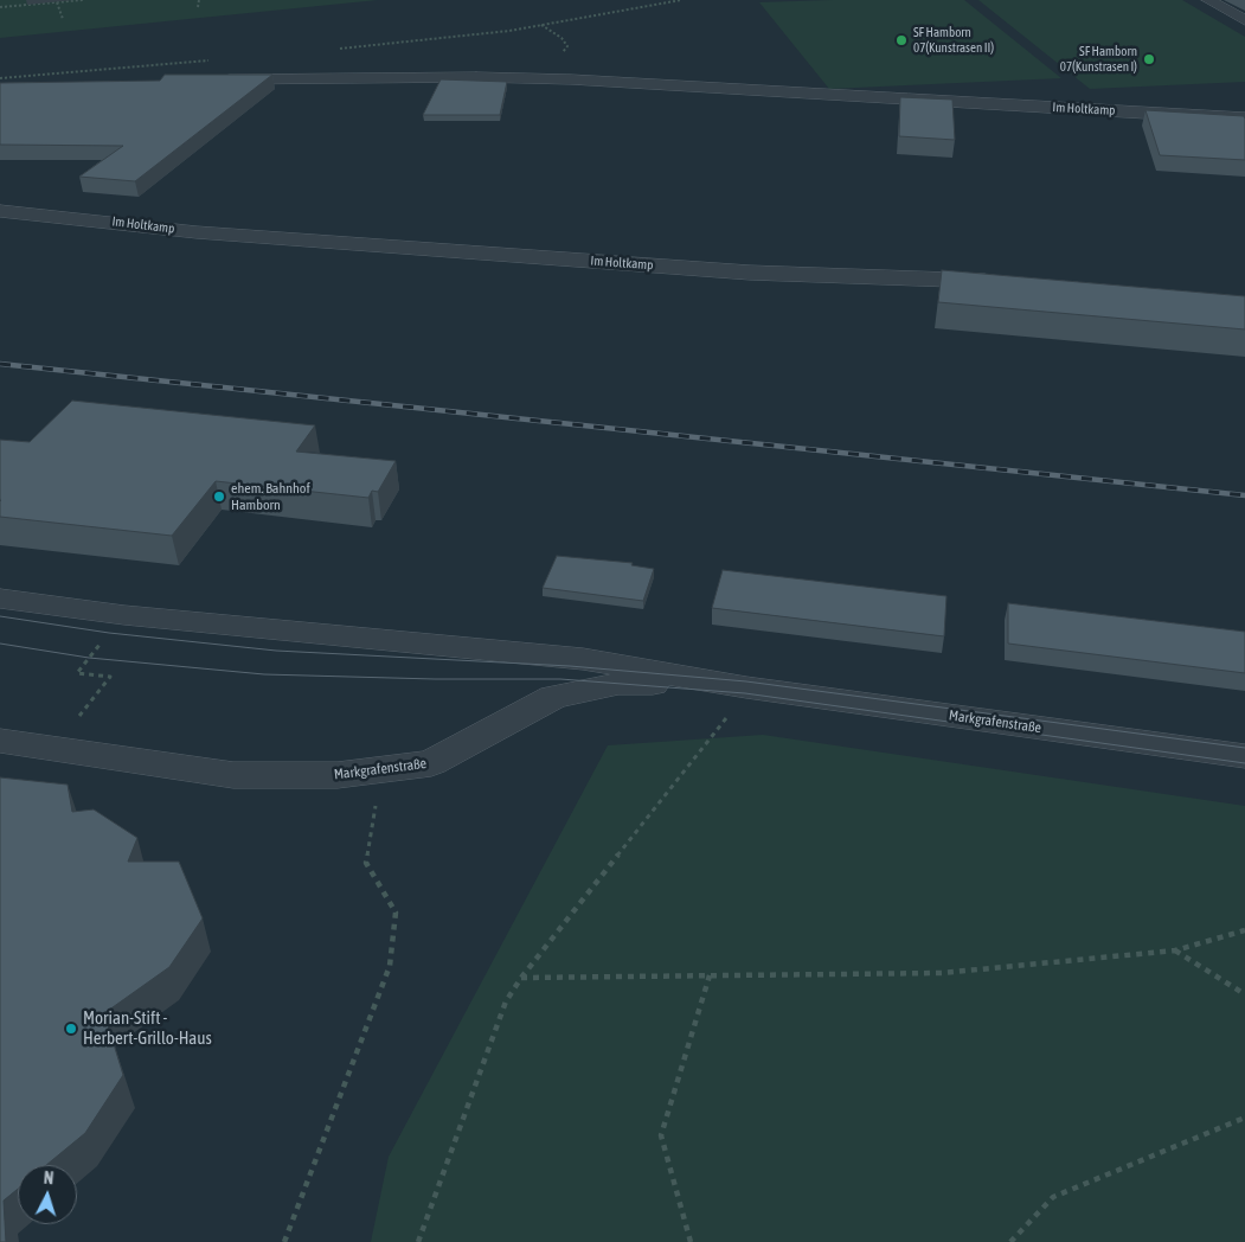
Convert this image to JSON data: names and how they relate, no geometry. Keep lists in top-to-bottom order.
{
  "streets": {
    "street": ["Im Holtkamp", "Markgrafenstraße"]
  },
  "places": [
    "SF Hamborn 07(Kunstrasen II)",
    "SF Hamborn 07(Kunstrasen I)",
    "ehem. Bahnhof Hamborn",
    "Morian-Stift - Herbert-Grillo-Haus"
  ],
  "north": "top"
}
